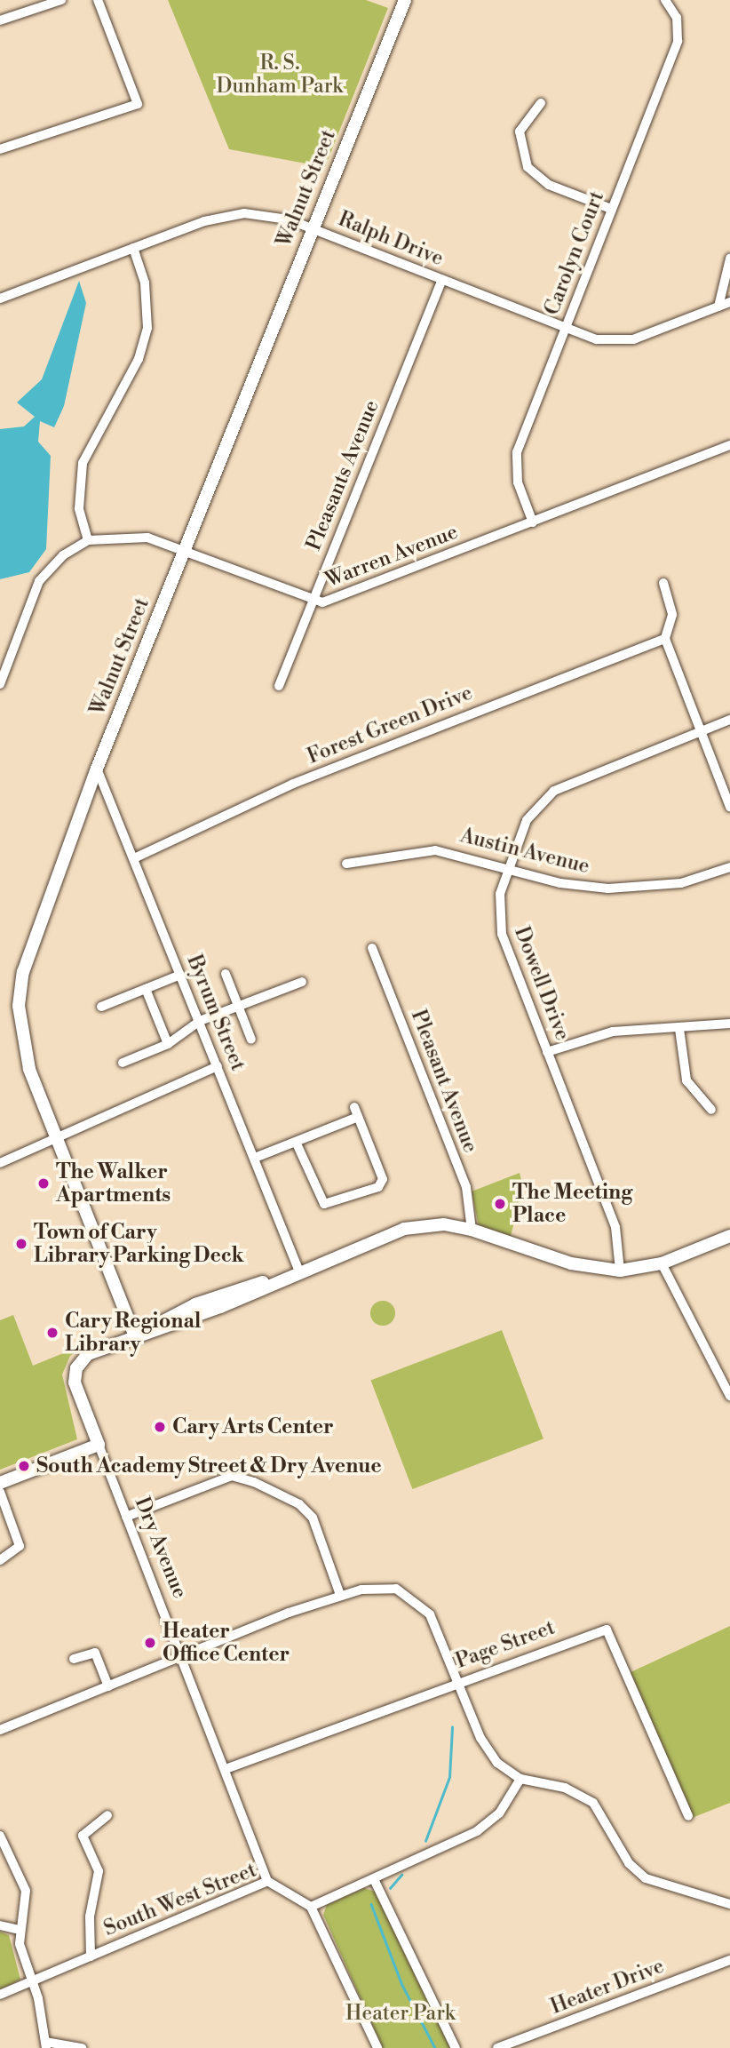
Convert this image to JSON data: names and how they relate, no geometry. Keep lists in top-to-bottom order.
{
  "streets": {
    "main road": ["Walnut Street", "Dry Avenue"],
    "street": [
      "Ralph Drive",
      "Carolyn Court",
      "Pleasants Avenue",
      "Warren Avenue",
      "Forest Green Drive",
      "Austin Avenue",
      "Dowell Drive",
      "Byrum Street",
      "Pleasant Avenue",
      "Page Street",
      "South West Street",
      "Heater Drive"
    ]
  },
  "crossings": [
    ["Walnut Street", "Ralph Drive"],
    ["Walnut Street", "Warren Avenue"],
    ["Walnut Street", "Byrum Street"],
    ["Walnut Street", "Dry Avenue"],
    ["Ralph Drive", "Carolyn Court"],
    ["Ralph Drive", "Pleasants Avenue"],
    ["Carolyn Court", "Warren Avenue"],
    ["Pleasants Avenue", "Warren Avenue"],
    ["Forest Green Drive", "Byrum Street"],
    ["Austin Avenue", "Dowell Drive"],
    ["Dry Avenue", "Page Street"],
    ["Dry Avenue", "South West Street"]
  ],
  "parks": ["R. S. Dunham Park", "Heater Park"],
  "places": [
    "The Walker Apartments",
    "The Meeting Place",
    "Town of Cary Library Parking Deck",
    "Cary Regional Library",
    "Cary Arts Center",
    "South Academy Street & Dry Avenue",
    "Heater Office Center"
  ]
}
